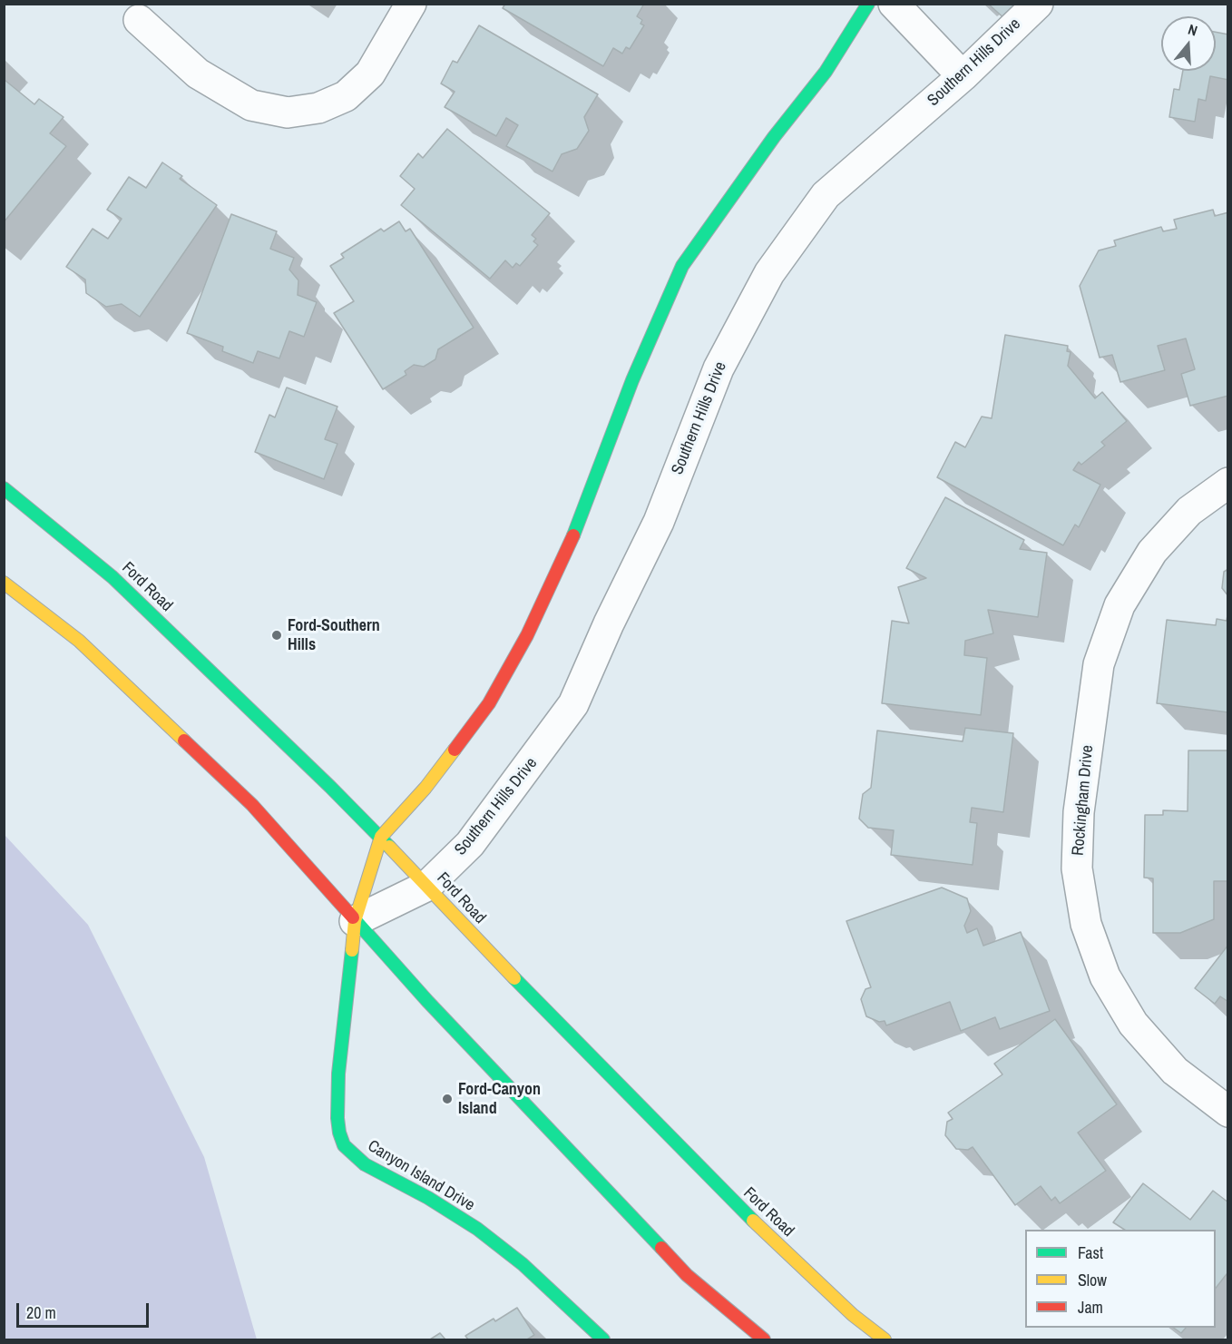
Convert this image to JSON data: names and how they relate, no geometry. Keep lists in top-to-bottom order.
{
  "streets": {
    "main road": ["Ford Road", "Canyon Island Drive"],
    "street": ["Southern Hills Drive", "Rockingham Drive"]
  },
  "crossings": [
    ["Southern Hills Drive", "Ford Road"],
    ["Southern Hills Drive", "Canyon Island Drive"]
  ],
  "places": ["Ford-Southern Hills", "Ford-Canyon Island"],
  "legend": ["Fast", "Slow", "Jam"],
  "scale_bar": "20 m",
  "north": "top"
}
